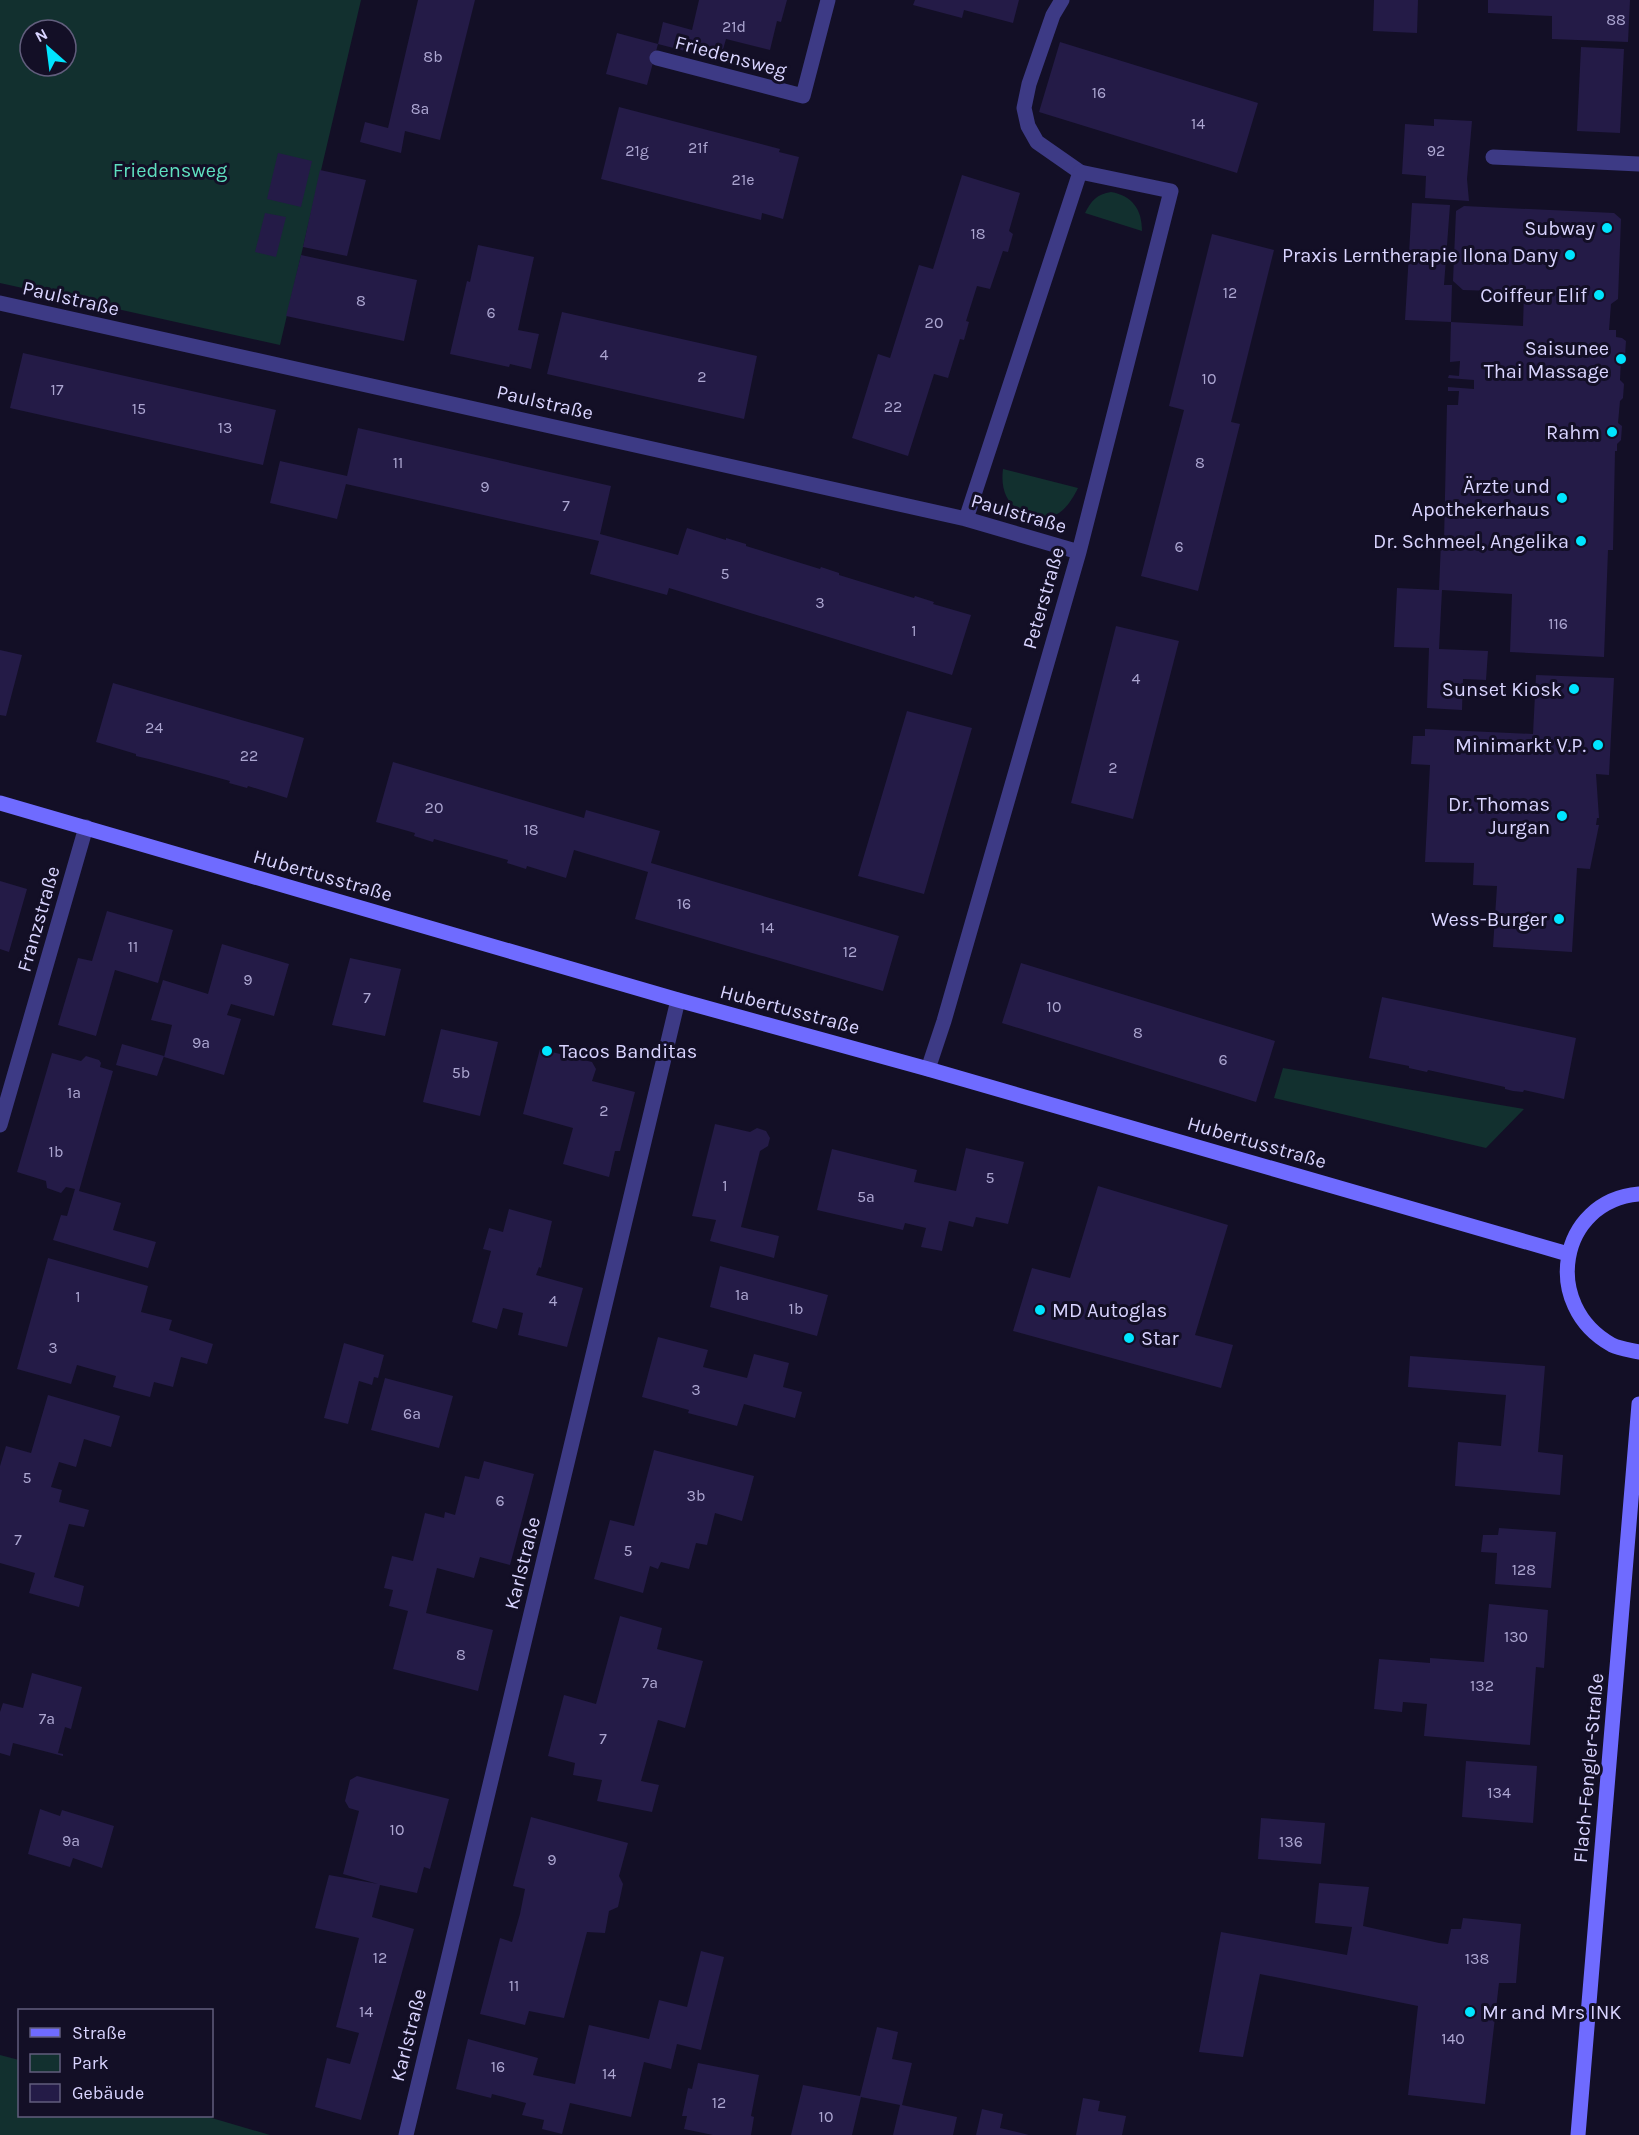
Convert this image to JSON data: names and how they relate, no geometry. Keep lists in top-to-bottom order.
{
  "streets": {
    "street": [
      "Friedensweg",
      "Paulstraße",
      "Peterstraße",
      "Hubertusstraße",
      "Franzstraße",
      "Karlstraße",
      "Flach-Fengler-Straße"
    ]
  },
  "crossings": [
    ["Paulstraße", "Peterstraße"],
    ["Peterstraße", "Hubertusstraße"],
    ["Hubertusstraße", "Franzstraße"],
    ["Hubertusstraße", "Karlstraße"]
  ],
  "parks": ["Friedensweg"],
  "places": [
    "Subway",
    "Praxis Lerntherapie Ilona Dany",
    "Coiffeur Elif",
    "Saisunee Thai Massage",
    "Rahm",
    "Ärzte und Apothekerhaus",
    "Dr. Schmeel, Angelika",
    "Sunset Kiosk",
    "Minimarkt V.P.",
    "Dr. Thomas Jurgan",
    "Wess-Burger",
    "Tacos Banditas",
    "MD Autoglas",
    "Star",
    "Mr and Mrs INK"
  ],
  "house_numbers": [
    "88",
    "21d",
    "8b",
    "16",
    "8a",
    "14",
    "21f",
    "21g",
    "92",
    "21e",
    "18",
    "12",
    "8",
    "6",
    "20",
    "4",
    "2",
    "10",
    "17",
    "22",
    "15",
    "13",
    "11",
    "8",
    "9",
    "7",
    "6",
    "5",
    "3",
    "116",
    "1",
    "4",
    "24",
    "22",
    "2",
    "20",
    "18",
    "16",
    "14",
    "11",
    "12",
    "9",
    "7",
    "10",
    "8",
    "9a",
    "6",
    "5b",
    "1a",
    "2",
    "1b",
    "5",
    "1",
    "5a",
    "1a",
    "1",
    "4",
    "1b",
    "3",
    "3",
    "6a",
    "5",
    "3b",
    "6",
    "7",
    "5",
    "128",
    "130",
    "8",
    "7a",
    "132",
    "7a",
    "7",
    "134",
    "10",
    "9a",
    "136",
    "9",
    "12",
    "138",
    "11",
    "14",
    "140",
    "16",
    "14",
    "12",
    "10"
  ],
  "legend": ["Straße", "Park", "Gebäude"],
  "north": "top left"
}
